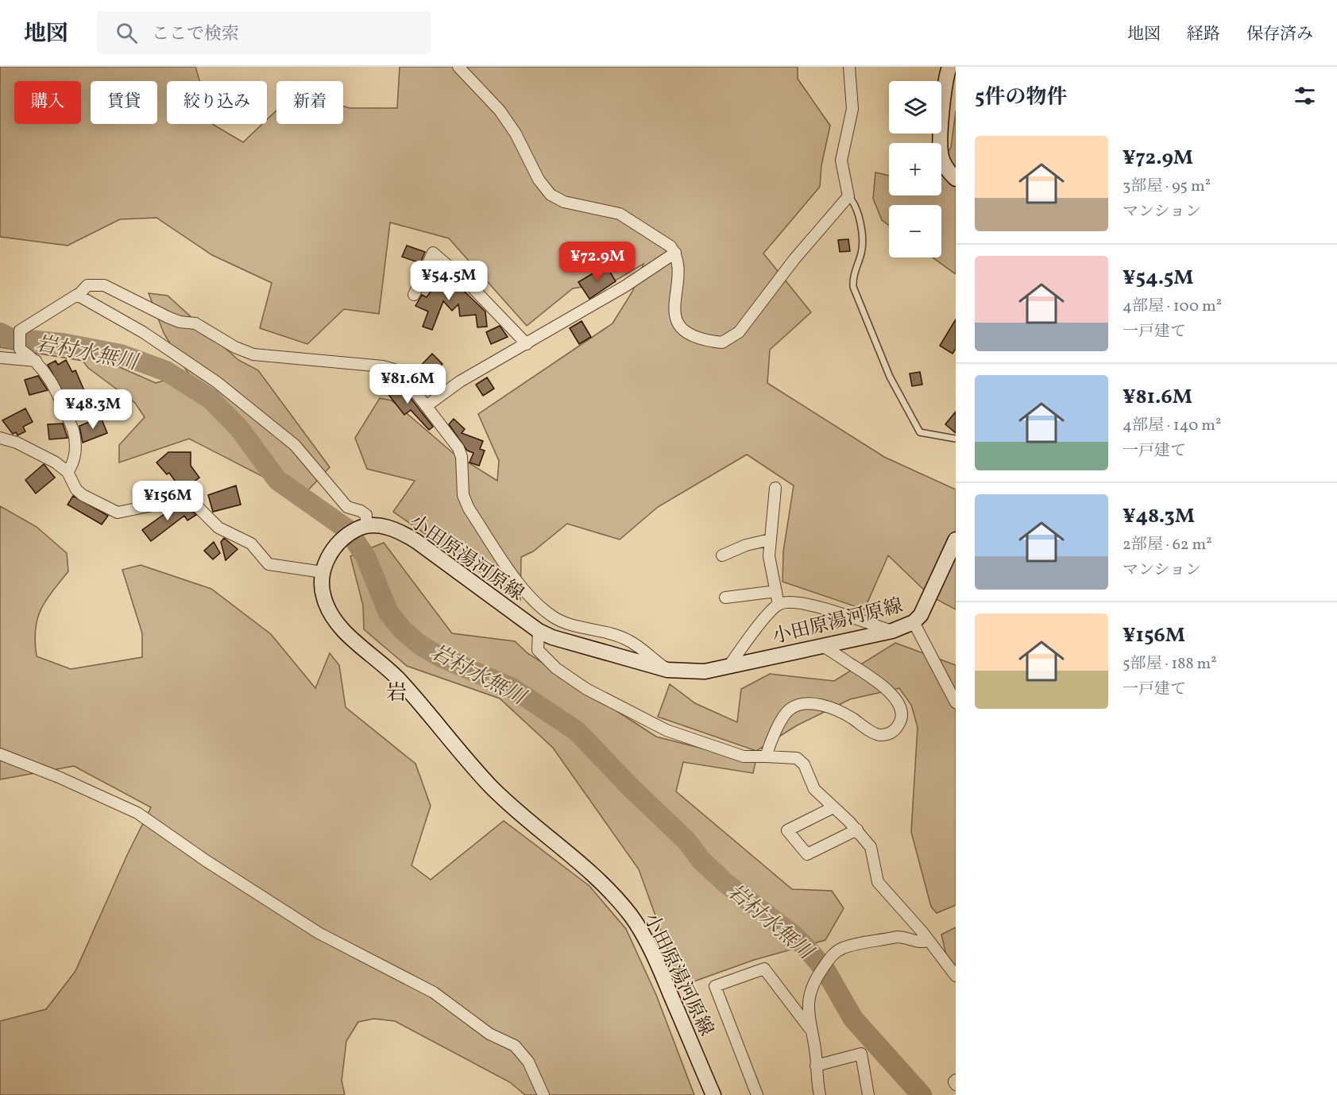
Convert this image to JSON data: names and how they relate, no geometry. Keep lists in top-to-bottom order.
{
  "streets": {
    "main road": ["小田原湯河原線"]
  },
  "districts": ["岩"],
  "water": ["岩村水無川"],
  "page": {
    "header": "地図",
    "search": "ここで検索",
    "nav": ["地図", "経路", "保存済み"],
    "heading": "5件の物件",
    "map_buttons": ["+", "−"],
    "chip": [
      "購入",
      "賃貸",
      "絞り込み",
      "新着"
    ],
    "list": [
      {
        "name": "¥72.9M",
        "note": "3部屋 · 95 m² · マンション"
      },
      {
        "name": "¥54.5M",
        "note": "4部屋 · 100 m² · 一戸建て"
      },
      {
        "name": "¥81.6M",
        "note": "4部屋 · 140 m² · 一戸建て"
      },
      {
        "name": "¥48.3M",
        "note": "2部屋 · 62 m² · マンション"
      },
      {
        "name": "¥156M",
        "note": "5部屋 · 188 m² · 一戸建て"
      }
    ],
    "price": [
      "¥72.9M",
      "¥54.5M",
      "¥81.6M",
      "¥48.3M",
      "¥156M"
    ]
  }
}
